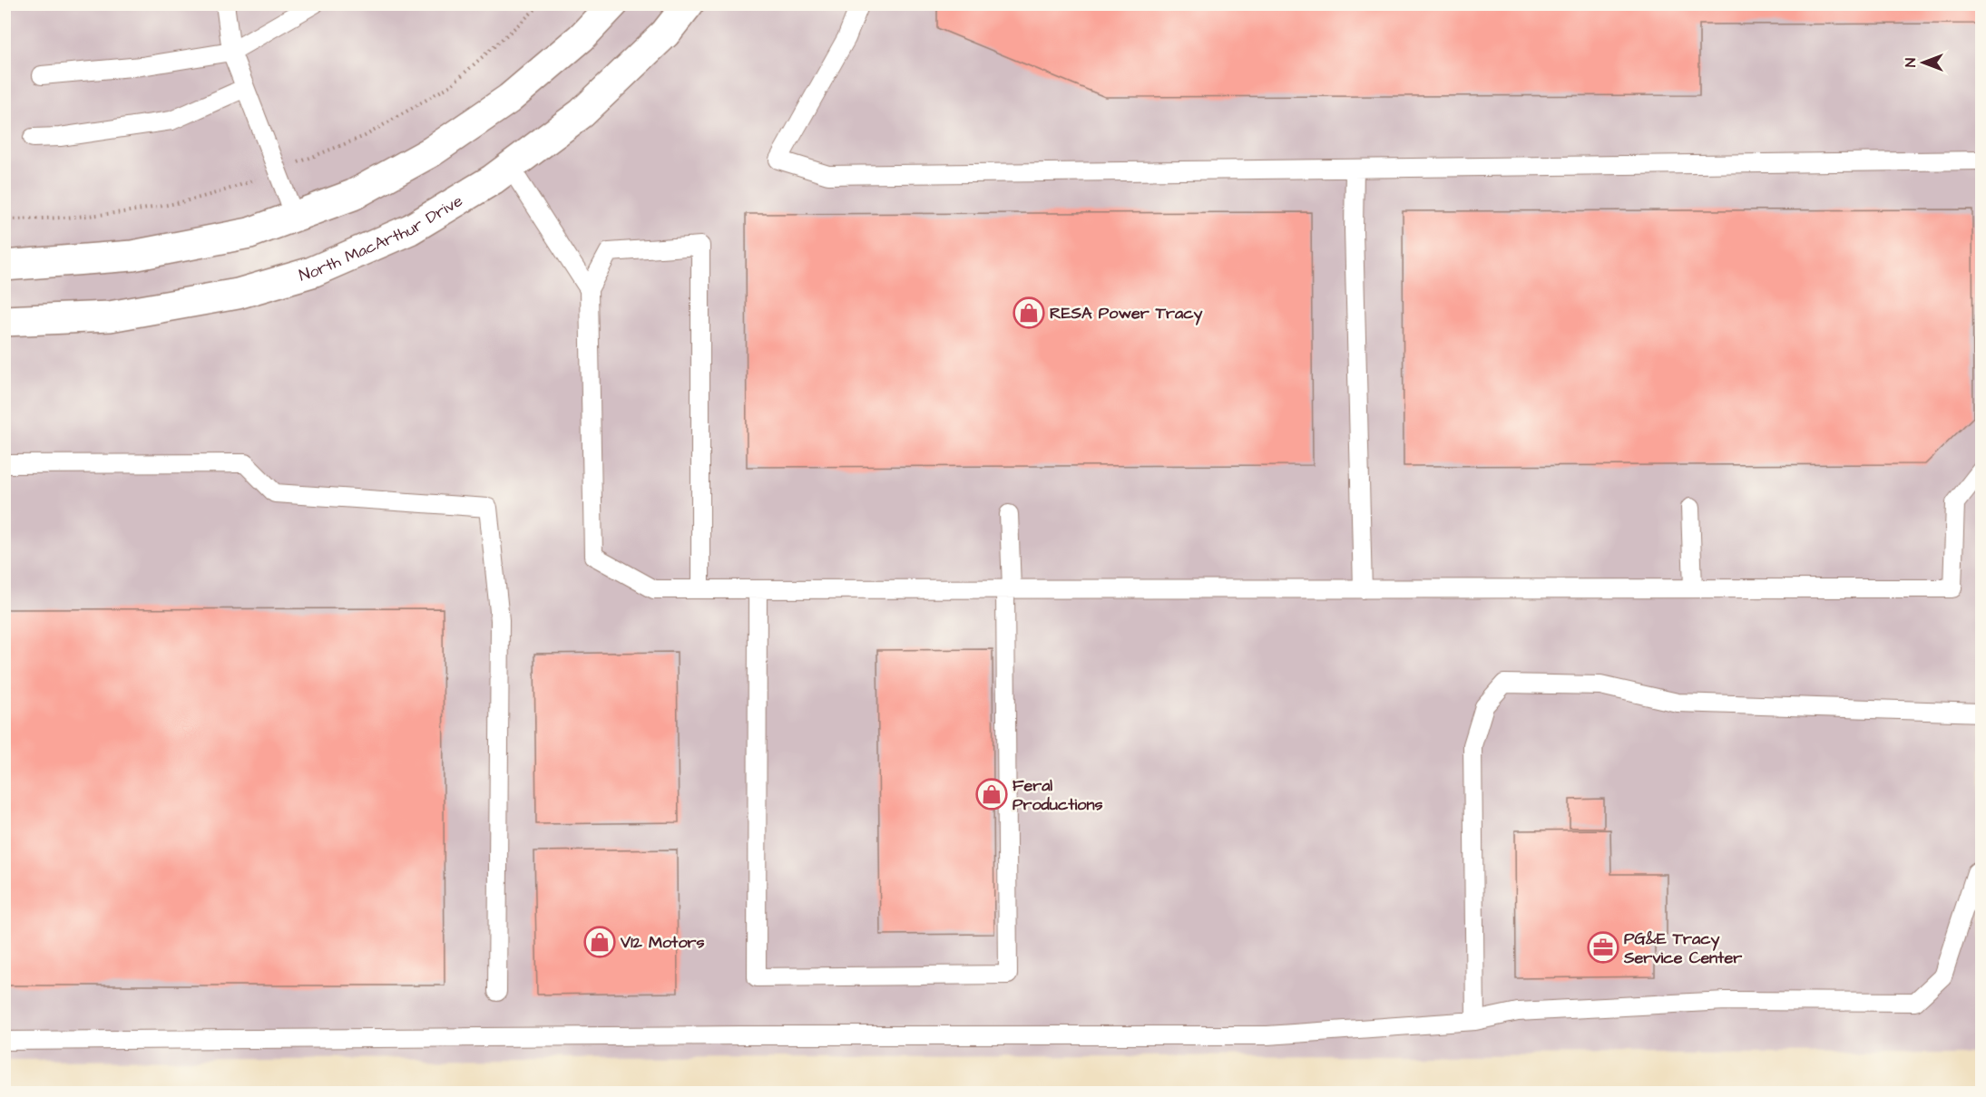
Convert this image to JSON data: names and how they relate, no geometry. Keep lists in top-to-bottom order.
{
  "streets": {
    "main road": ["North MacArthur Drive"]
  },
  "places": {
    "shop": ["RESA Power Tracy", "Feral Productions", "V12 Motors"],
    "office": ["PG&E Tracy Service Center"]
  },
  "north": "left"
}
